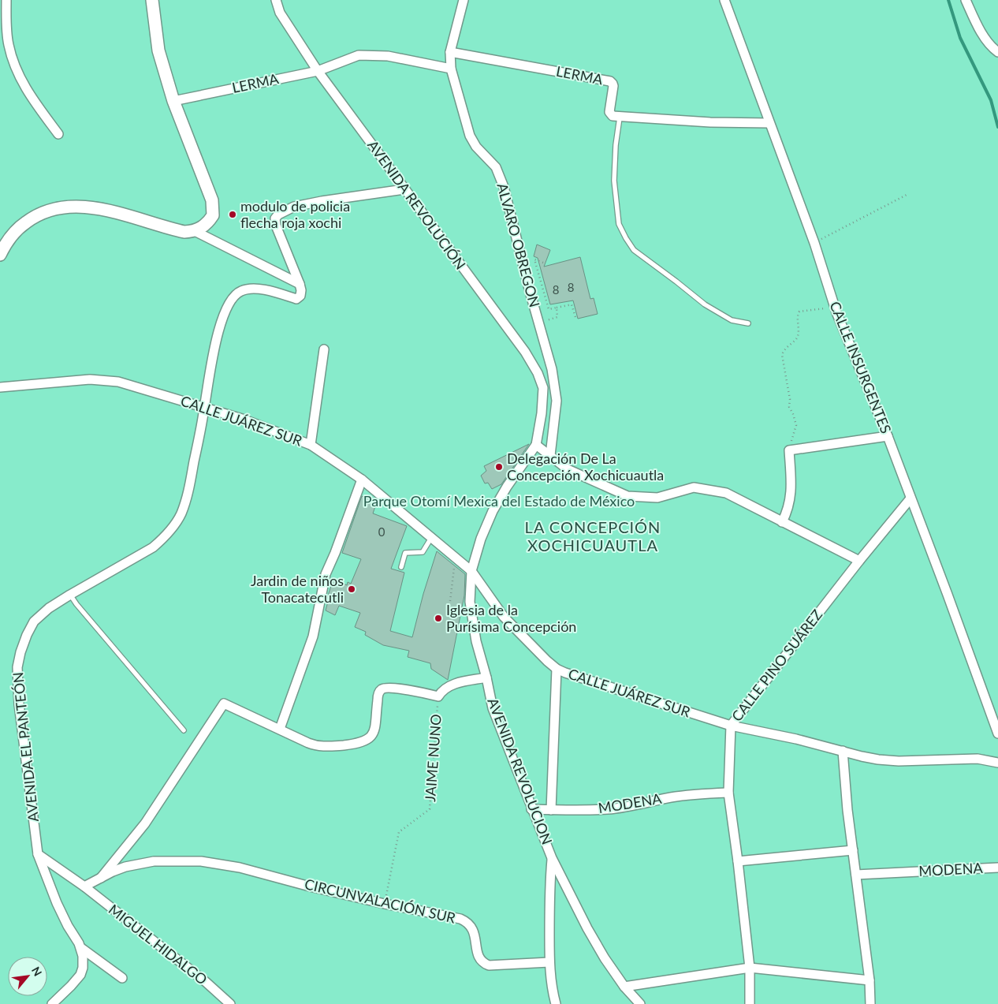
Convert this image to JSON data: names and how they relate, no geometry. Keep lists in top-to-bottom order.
{
  "streets": {
    "street": [
      "LERMA",
      "AVENIDA REVOLUCIÓN",
      "ALVARO OBREGON",
      "CALLE INSURGENTES",
      "CALLE JUÁREZ SUR",
      "CALLE PINO SUÁREZ",
      "AVENIDA EL PANTEÓN",
      "JAIME NUNO",
      "AVENIDA REVOLUCION",
      "MODENA",
      "CIRCUNVALACIÓN SUR",
      "MIGUEL HIDALGO"
    ]
  },
  "crossings": [
    ["LERMA", "AVENIDA REVOLUCIÓN"],
    ["LERMA", "ALVARO OBREGON"],
    ["AVENIDA REVOLUCIÓN", "AVENIDA REVOLUCION"],
    ["CALLE INSURGENTES", "CALLE PINO SUÁREZ"],
    ["CALLE JUÁREZ SUR", "CALLE PINO SUÁREZ"],
    ["CALLE JUÁREZ SUR", "AVENIDA EL PANTEÓN"],
    ["CALLE JUÁREZ SUR", "AVENIDA REVOLUCION"],
    ["CALLE PINO SUÁREZ", "MODENA"],
    ["JAIME NUNO", "AVENIDA REVOLUCION"],
    ["JAIME NUNO", "CIRCUNVALACIÓN SUR"],
    ["AVENIDA REVOLUCION", "MODENA"],
    ["CIRCUNVALACIÓN SUR", "MIGUEL HIDALGO"]
  ],
  "districts": ["LA CONCEPCIÓN XOCHICUAUTLA"],
  "parks": ["Parque Otomí Mexica del Estado de México"],
  "places": [
    "modulo de policia flecha roja xochi",
    "Delegación De La Concepción Xochicuautla",
    "Jardin de niños Tonacatecutli",
    "Iglesia de la Purísima Concepción"
  ],
  "house_numbers": ["8", "8", "0"],
  "north": "top right"
}
